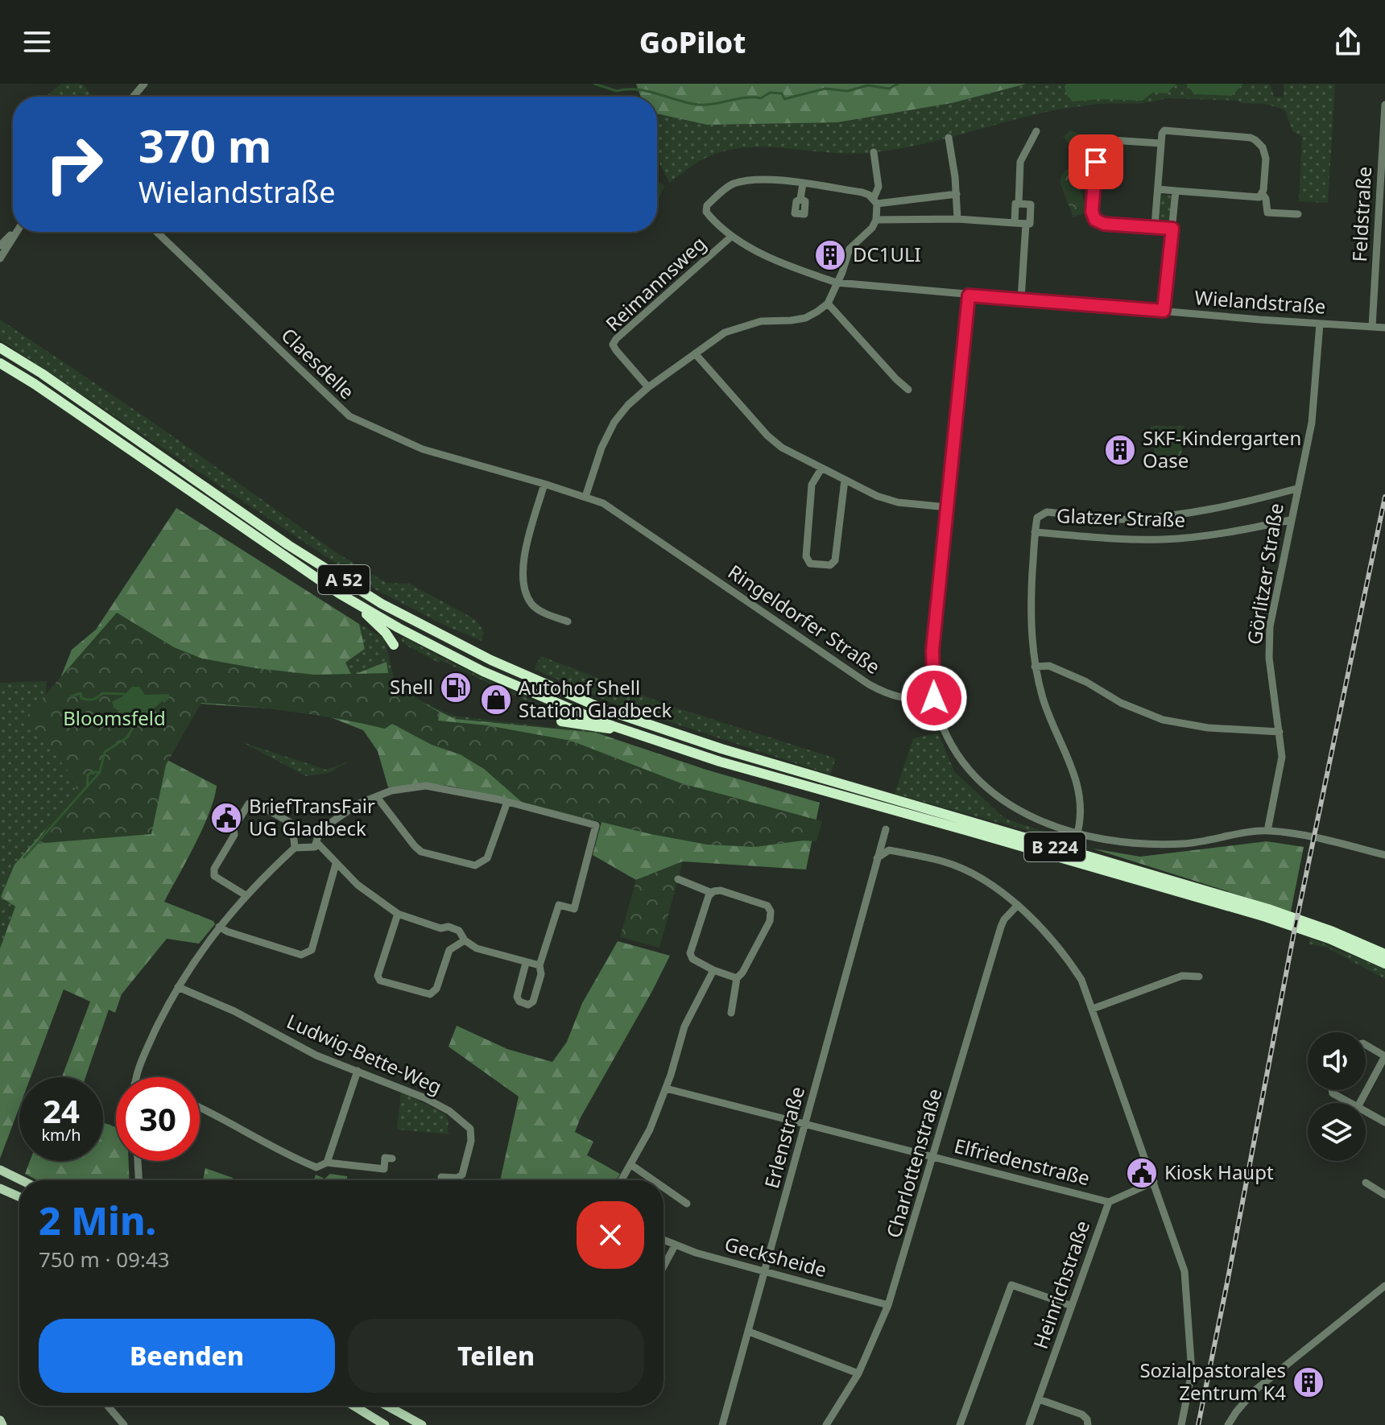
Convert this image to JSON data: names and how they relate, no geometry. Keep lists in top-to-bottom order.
{
  "streets": {
    "highway": ["A 52", "B 224"],
    "street": [
      "Feldstraße",
      "Reimannsweg",
      "Wielandstraße",
      "Claesdelle",
      "Glatzer Straße",
      "Görlitzer Straße",
      "Ringeldorfer Straße",
      "Ludwig-Bette-Weg",
      "Erlenstraße",
      "Elfriedenstraße",
      "Charlottenstraße",
      "Gecksheide",
      "Heinrichstraße"
    ]
  },
  "crossings": [
    ["Feldstraße", "Wielandstraße"],
    ["Reimannsweg", "Wielandstraße"],
    ["Wielandstraße", "Görlitzer Straße"],
    ["Claesdelle", "Ringeldorfer Straße"],
    ["Glatzer Straße", "Görlitzer Straße"],
    ["A 52", "B 224"],
    ["Erlenstraße", "Elfriedenstraße"],
    ["Erlenstraße", "Gecksheide"],
    ["Elfriedenstraße", "Charlottenstraße"],
    ["Elfriedenstraße", "Heinrichstraße"],
    ["Charlottenstraße", "Gecksheide"]
  ],
  "parks": ["Bloomsfeld"],
  "places": {
    "building": ["DC1ULI", "SKF-Kindergarten Oase", "Sozialpastorales Zentrum K4"],
    "fuel station": ["Shell"],
    "shop": ["Autohof Shell Station Gladbeck"],
    "public building": ["BriefTransFair UG Gladbeck", "Kiosk Haupt"]
  },
  "page": {
    "header": "GoPilot",
    "turn": ["370 m", "Wielandstraße"],
    "speed": "24 km/h",
    "limit": "30",
    "heading": ["2 Min.", "750 m · 09:43"],
    "buttons": ["Beenden", "Teilen"]
  }
}
